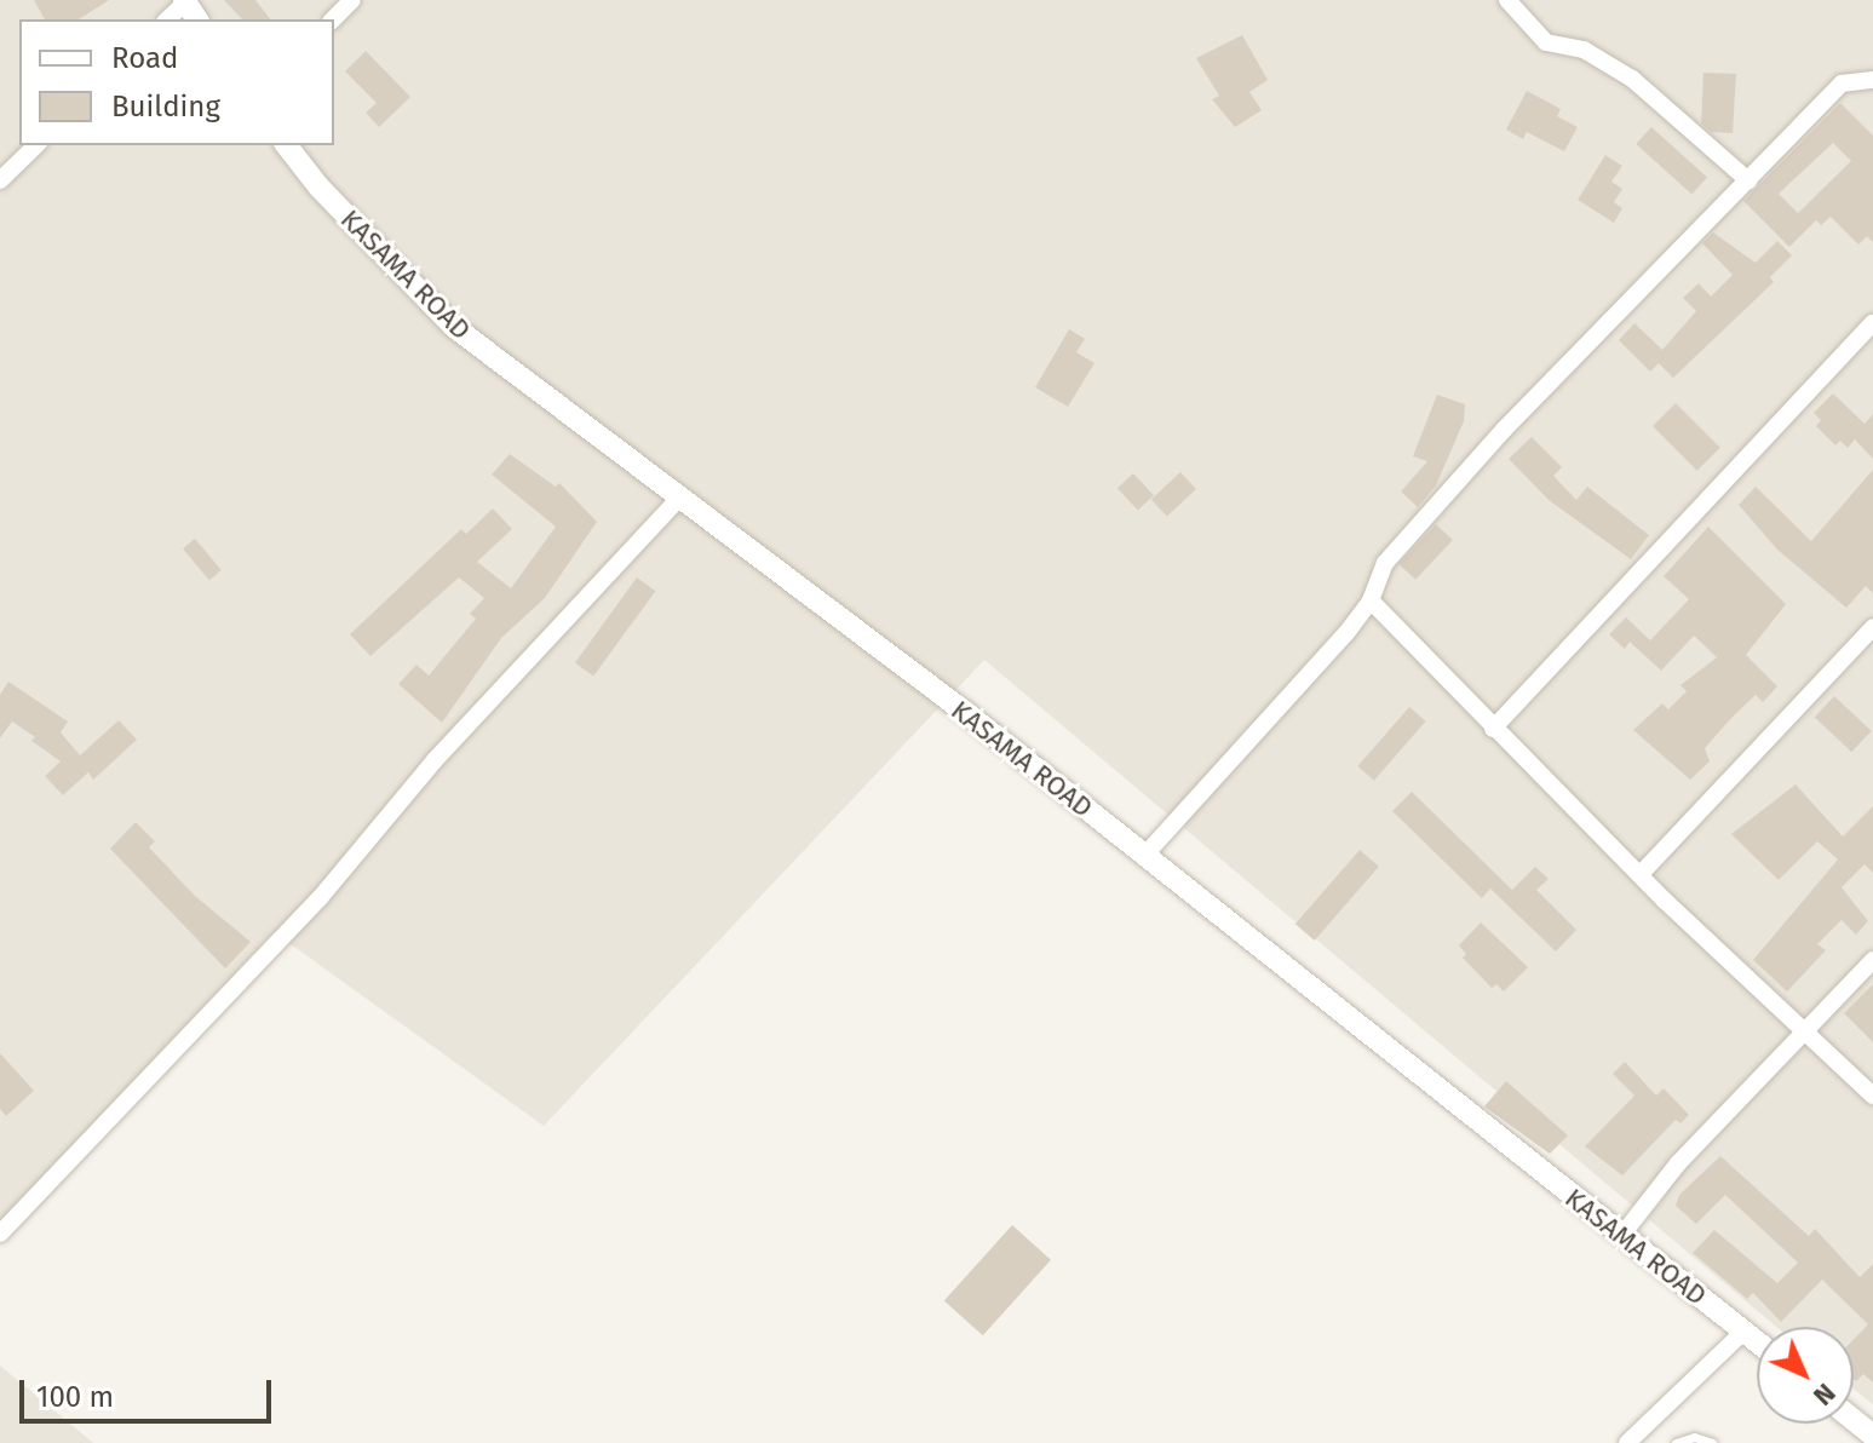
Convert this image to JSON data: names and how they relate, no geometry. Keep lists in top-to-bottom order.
{
  "streets": {
    "street": ["KASAMA ROAD"]
  },
  "legend": ["Road", "Building"],
  "scale_bar": "100 m",
  "north": "bottom right"
}
